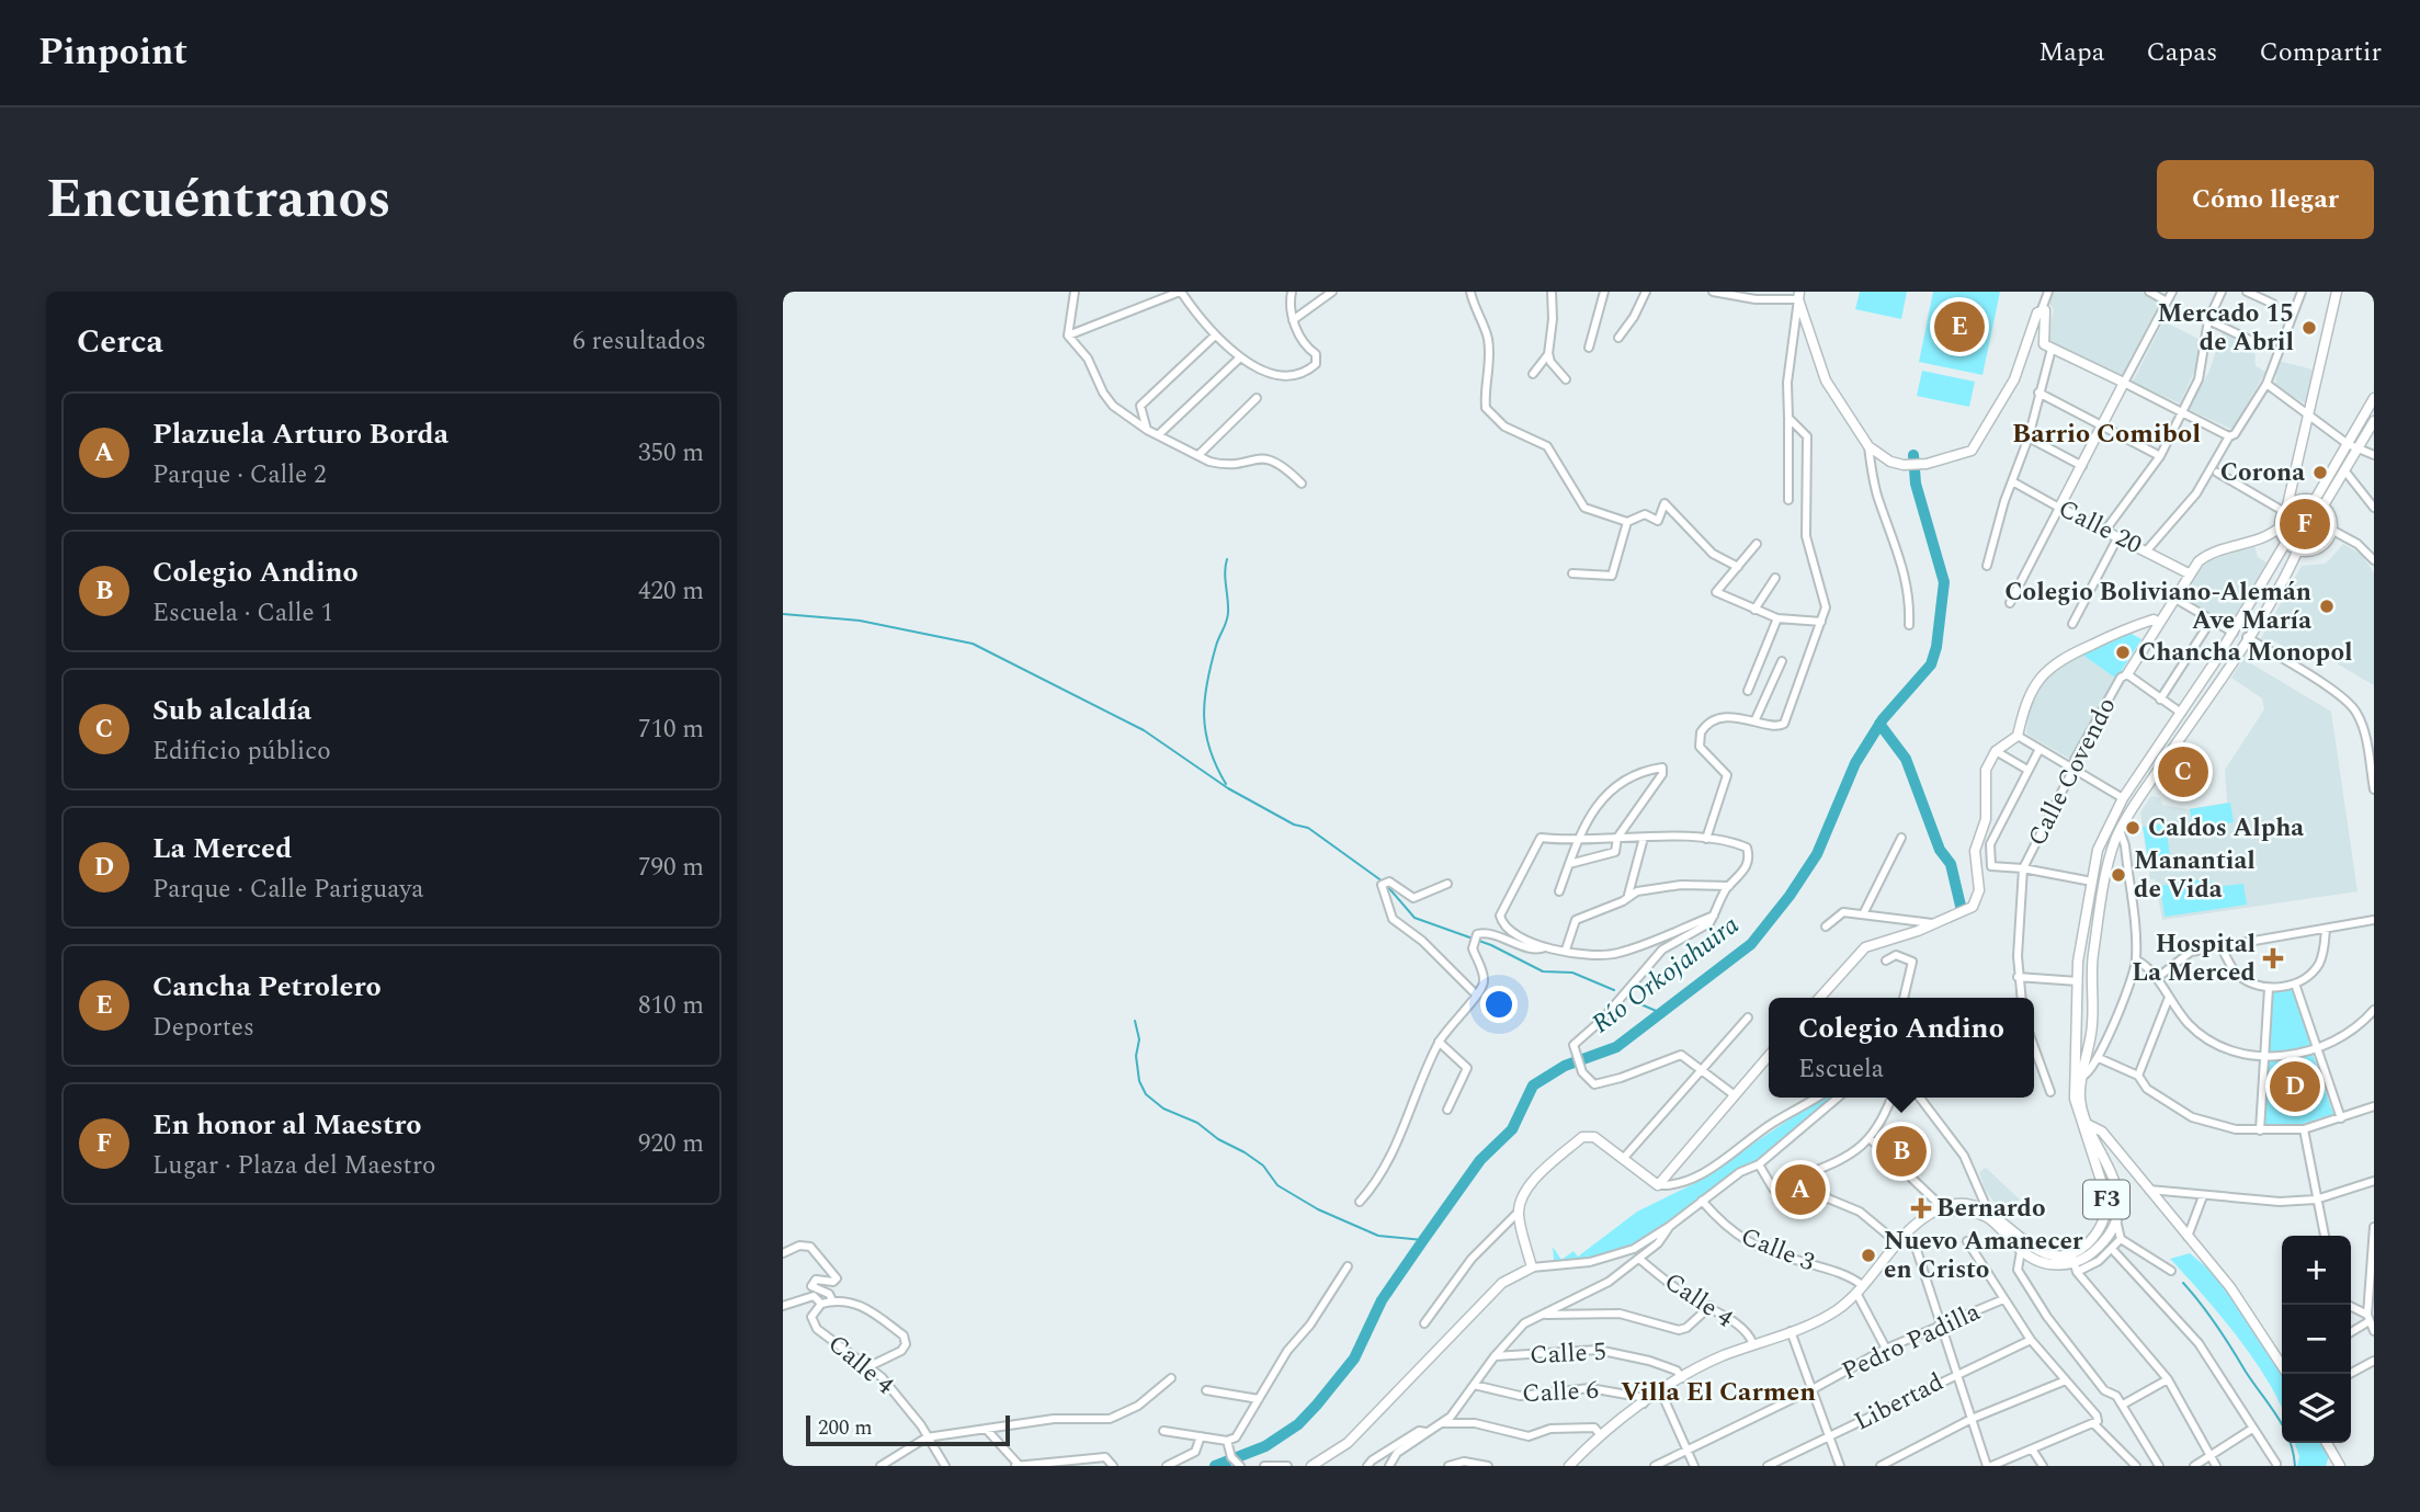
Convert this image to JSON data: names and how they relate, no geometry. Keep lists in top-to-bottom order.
{
  "streets": {
    "main road": ["Calle 20", "Calle Covendo", "F3"],
    "street": [
      "Calle 3",
      "Calle 4",
      "Pedro Padilla",
      "Calle 5",
      "Calle 6",
      "Libertad"
    ]
  },
  "crossings": [
    ["Calle 20", "Calle Covendo"],
    ["Calle Covendo", "F3"]
  ],
  "districts": ["Barrio Comibol", "Villa El Carmen"],
  "water": ["Río Orkojahuira"],
  "places": {
    "other": [
      "Mercado 15 de Abril",
      "Corona",
      "Colegio Boliviano-Alemán Ave María",
      "Chancha Monopol",
      "Caldos Alpha",
      "Manantial de Vida",
      "Nuevo Amanecer en Cristo"
    ],
    "health": ["Hospital La Merced", "Bernardo"]
  },
  "scale_bar": "200 m",
  "page": {
    "header": "Pinpoint",
    "nav": ["Mapa", "Capas", "Compartir"],
    "title": "Encuéntranos",
    "buttons": "Cómo llegar",
    "heading": ["Cerca", "6 resultados"],
    "pins": [
      "E",
      "F",
      "C",
      "D",
      "B",
      "A"
    ],
    "list": [
      {
        "mark": "A",
        "name": "Plazuela Arturo Borda",
        "note": "Parque · Calle 2",
        "value": "350 m"
      },
      {
        "mark": "B",
        "name": "Colegio Andino",
        "note": "Escuela · Calle 1",
        "value": "420 m"
      },
      {
        "mark": "C",
        "name": "Sub alcaldía",
        "note": "Edificio público",
        "value": "710 m"
      },
      {
        "mark": "D",
        "name": "La Merced",
        "note": "Parque · Calle Pariguaya",
        "value": "790 m"
      },
      {
        "mark": "E",
        "name": "Cancha Petrolero",
        "note": "Deportes",
        "value": "810 m"
      },
      {
        "mark": "F",
        "name": "En honor al Maestro",
        "note": "Lugar · Plaza del Maestro",
        "value": "920 m"
      }
    ],
    "popup": ["Colegio Andino", "Escuela"],
    "map_buttons": ["+", "−"],
    "scale": "200 m"
  }
}
